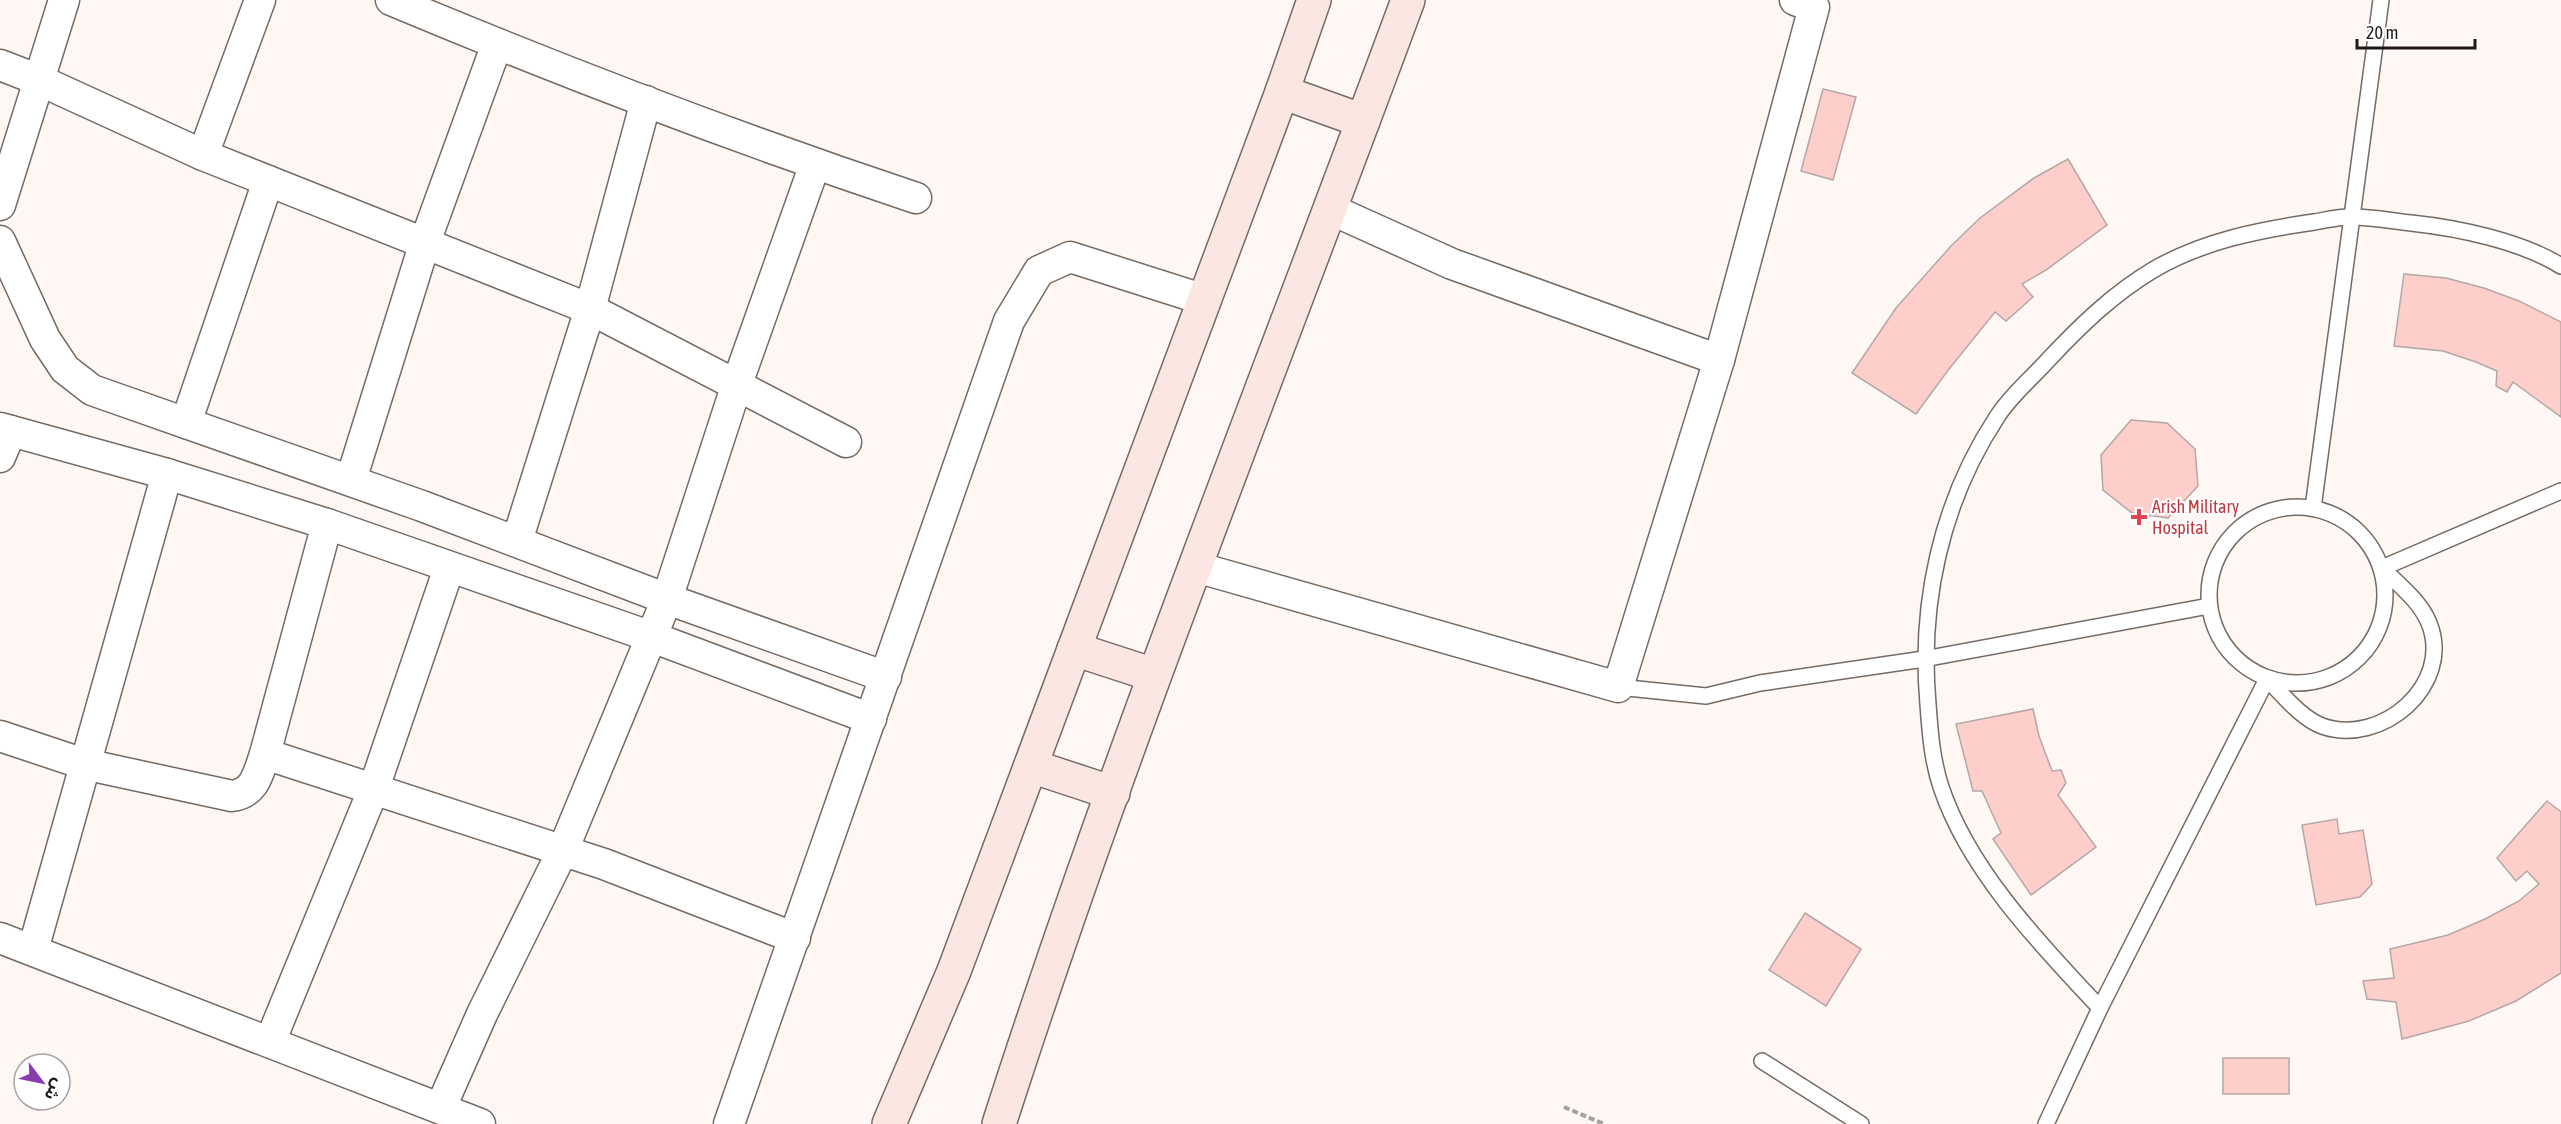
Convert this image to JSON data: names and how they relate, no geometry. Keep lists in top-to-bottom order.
{
  "places": {
    "health": ["Arish Military Hospital"]
  },
  "scale_bar": "20 m",
  "north": "bottom right"
}
